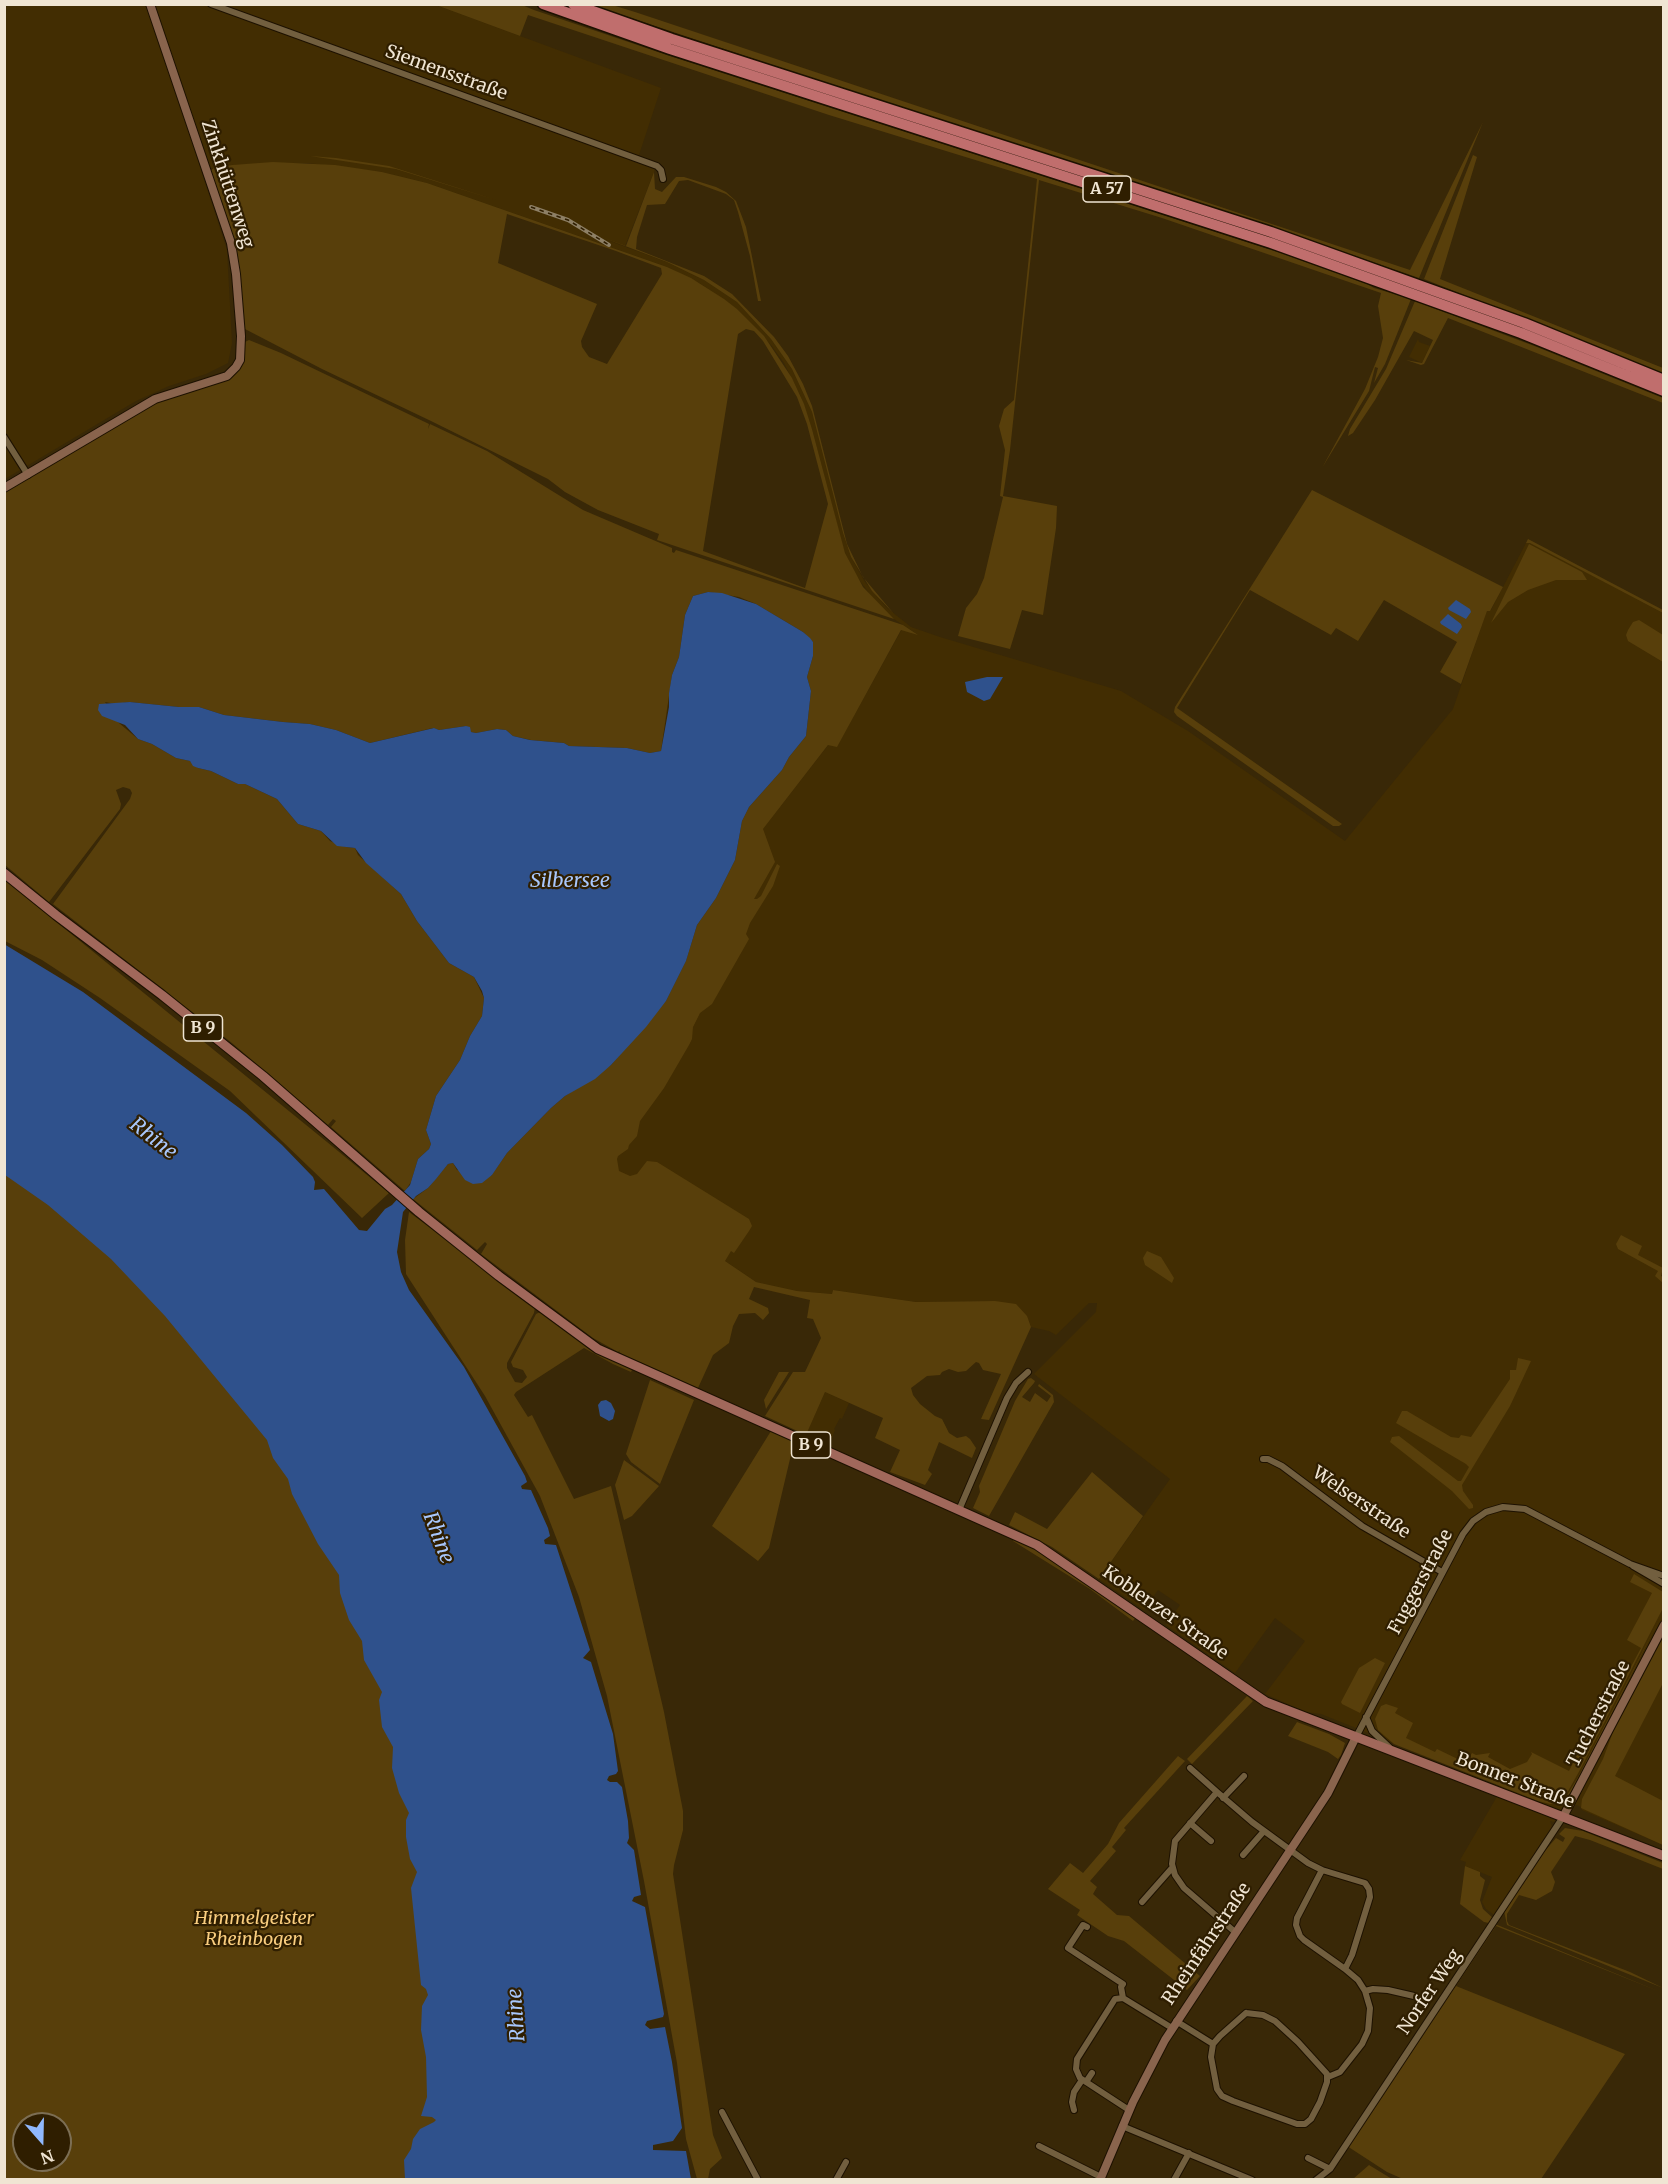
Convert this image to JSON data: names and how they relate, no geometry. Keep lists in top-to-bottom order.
{
  "streets": {
    "highway": ["A 57"],
    "main road": ["B 9", "Koblenzer Straße", "Bonner Straße"],
    "street": [
      "Siemensstraße",
      "Zinkhüttenweg",
      "Welserstraße",
      "Fuggerstraße",
      "Tucherstraße",
      "Rheinfährstraße",
      "Norfer Weg"
    ]
  },
  "crossings": [
    ["Welserstraße", "Fuggerstraße"],
    ["Fuggerstraße", "Koblenzer Straße"],
    ["Fuggerstraße", "Bonner Straße"],
    ["Fuggerstraße", "Rheinfährstraße"],
    ["Koblenzer Straße", "Bonner Straße"],
    ["Koblenzer Straße", "Rheinfährstraße"],
    ["Tucherstraße", "Bonner Straße"],
    ["Tucherstraße", "Norfer Weg"],
    ["Bonner Straße", "Rheinfährstraße"],
    ["Bonner Straße", "Norfer Weg"]
  ],
  "water": ["Silbersee", "Rhine"],
  "parks": ["Himmelgeister Rheinbogen"],
  "north": "bottom"
}
